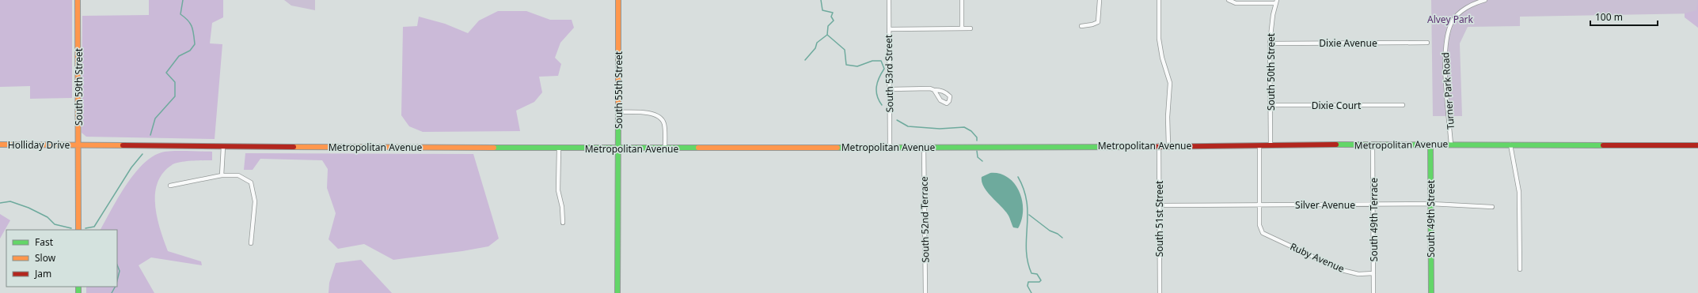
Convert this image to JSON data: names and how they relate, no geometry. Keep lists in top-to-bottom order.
{
  "streets": {
    "main road": [
      "South 59th Street",
      "South 55th Street",
      "Holliday Drive",
      "Metropolitan Avenue",
      "South 49th Street"
    ],
    "street": [
      "Dixie Avenue",
      "South 50th Street",
      "South 53rd Street",
      "Turner Park Road",
      "Dixie Court",
      "Silver Avenue",
      "South 51st Street",
      "South 52nd Terrace",
      "South 49th Terrace",
      "Ruby Avenue"
    ]
  },
  "crossings": [
    ["Dixie Avenue", "South 50th Street"],
    ["South 50th Street", "Dixie Court"],
    ["South 50th Street", "Metropolitan Avenue"],
    ["South 53rd Street", "Metropolitan Avenue"],
    ["South 59th Street", "Holliday Drive"],
    ["South 59th Street", "Metropolitan Avenue"],
    ["South 55th Street", "Metropolitan Avenue"],
    ["Turner Park Road", "Metropolitan Avenue"],
    ["Holliday Drive", "Metropolitan Avenue"],
    ["Metropolitan Avenue", "South 51st Street"],
    ["Metropolitan Avenue", "South 49th Street"],
    ["Metropolitan Avenue", "South 52nd Terrace"],
    ["Metropolitan Avenue", "South 49th Terrace"],
    ["Silver Avenue", "South 51st Street"],
    ["Silver Avenue", "South 49th Street"],
    ["Silver Avenue", "South 49th Terrace"],
    ["Silver Avenue", "Ruby Avenue"],
    ["South 49th Terrace", "Ruby Avenue"]
  ],
  "parks": ["Alvey Park"],
  "legend": ["Fast", "Slow", "Jam"],
  "scale_bar": "100 m"
}
